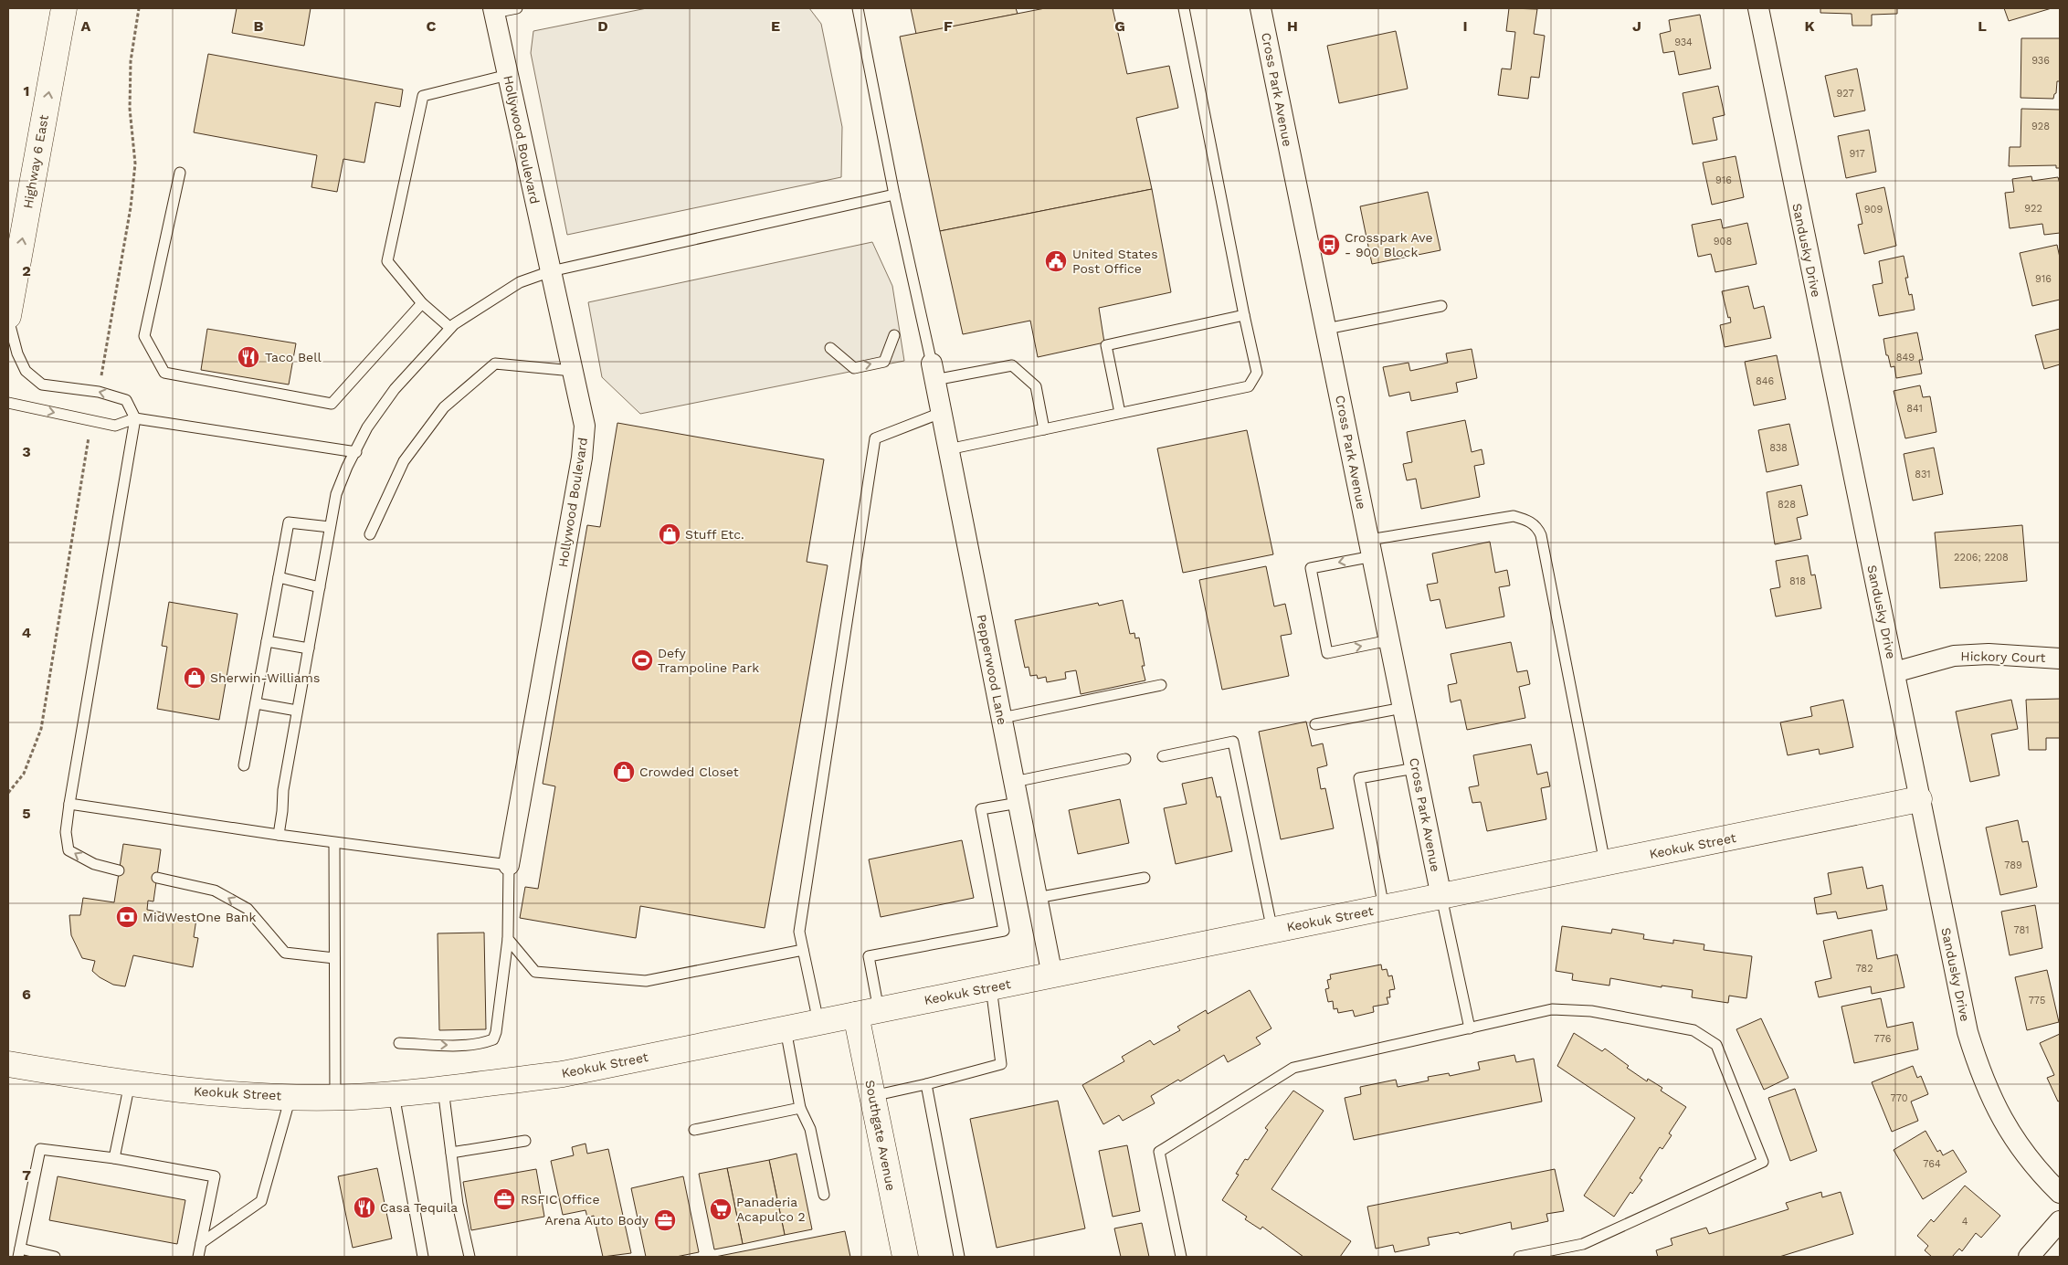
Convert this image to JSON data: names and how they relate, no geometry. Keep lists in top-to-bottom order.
{
  "streets": {
    "street": [
      "Cross Park Avenue",
      "Hollywood Boulevard",
      "Highway 6 East",
      "Sandusky Drive",
      "Hickory Court",
      "Pepperwood Lane",
      "Keokuk Street",
      "Southgate Avenue"
    ]
  },
  "crossings": [
    ["Cross Park Avenue", "Keokuk Street"],
    ["Sandusky Drive", "Hickory Court"],
    ["Sandusky Drive", "Keokuk Street"],
    ["Pepperwood Lane", "Keokuk Street"],
    ["Keokuk Street", "Southgate Avenue"]
  ],
  "one_way": ["Highway 6 East"],
  "places": {
    "bus stop": ["Crosspark Ave - 900 Block"],
    "public building": ["United States Post Office"],
    "restaurant": ["Taco Bell", "Casa Tequila"],
    "shop": ["Stuff Etc.", "Sherwin-Williams", "Crowded Closet"],
    "sports": ["Defy Trampoline Park"],
    "bank": ["MidWestOne Bank"],
    "office": ["RSFIC Office", "Arena Auto Body"],
    "supermarket": ["Panaderia Acapulco 2"]
  },
  "house_numbers": [
    "934",
    "936",
    "927",
    "928",
    "917",
    "916",
    "922",
    "909",
    "908",
    "916",
    "849",
    "846",
    "841",
    "838",
    "831",
    "828",
    "2206; 2208",
    "818",
    "789",
    "781",
    "782",
    "775",
    "776",
    "770",
    "764",
    "4"
  ],
  "grid": {
    "columns": [
      "A",
      "B",
      "C",
      "D",
      "E",
      "F",
      "G",
      "H",
      "I",
      "J",
      "K",
      "L"
    ],
    "rows": [
      "1",
      "2",
      "3",
      "4",
      "5",
      "6",
      "7"
    ]
  }
}
